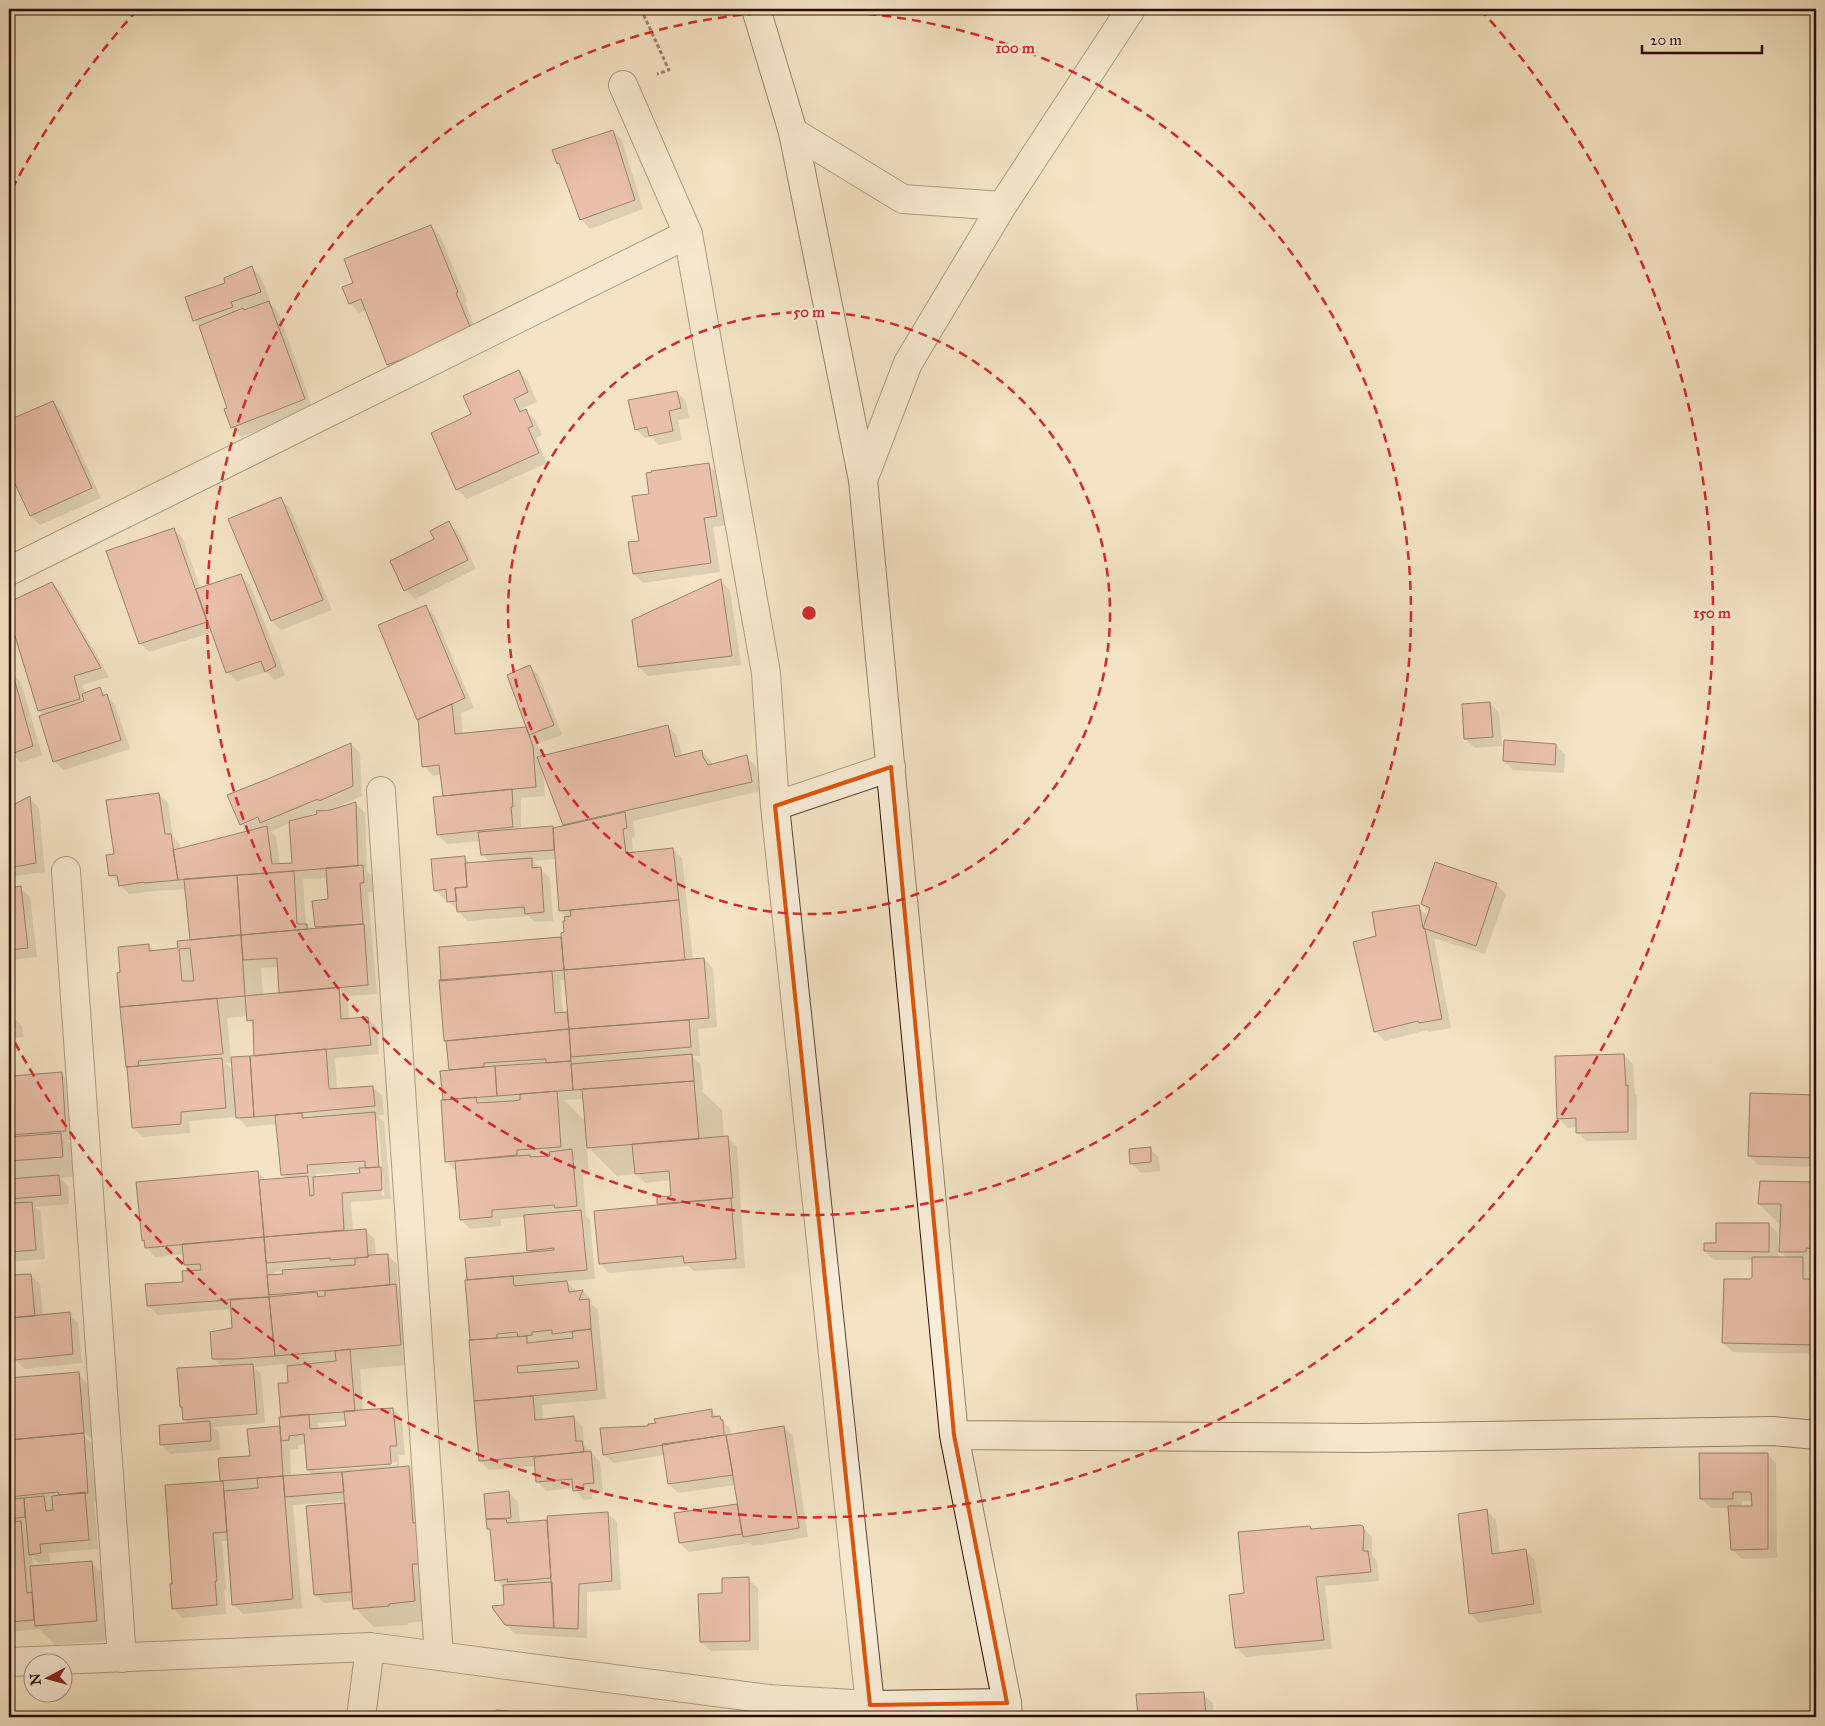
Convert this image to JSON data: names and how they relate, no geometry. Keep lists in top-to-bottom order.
{
  "scale_bar": "20 m",
  "north": "left",
  "rings": ["100 m", "50 m", "150 m"]
}
